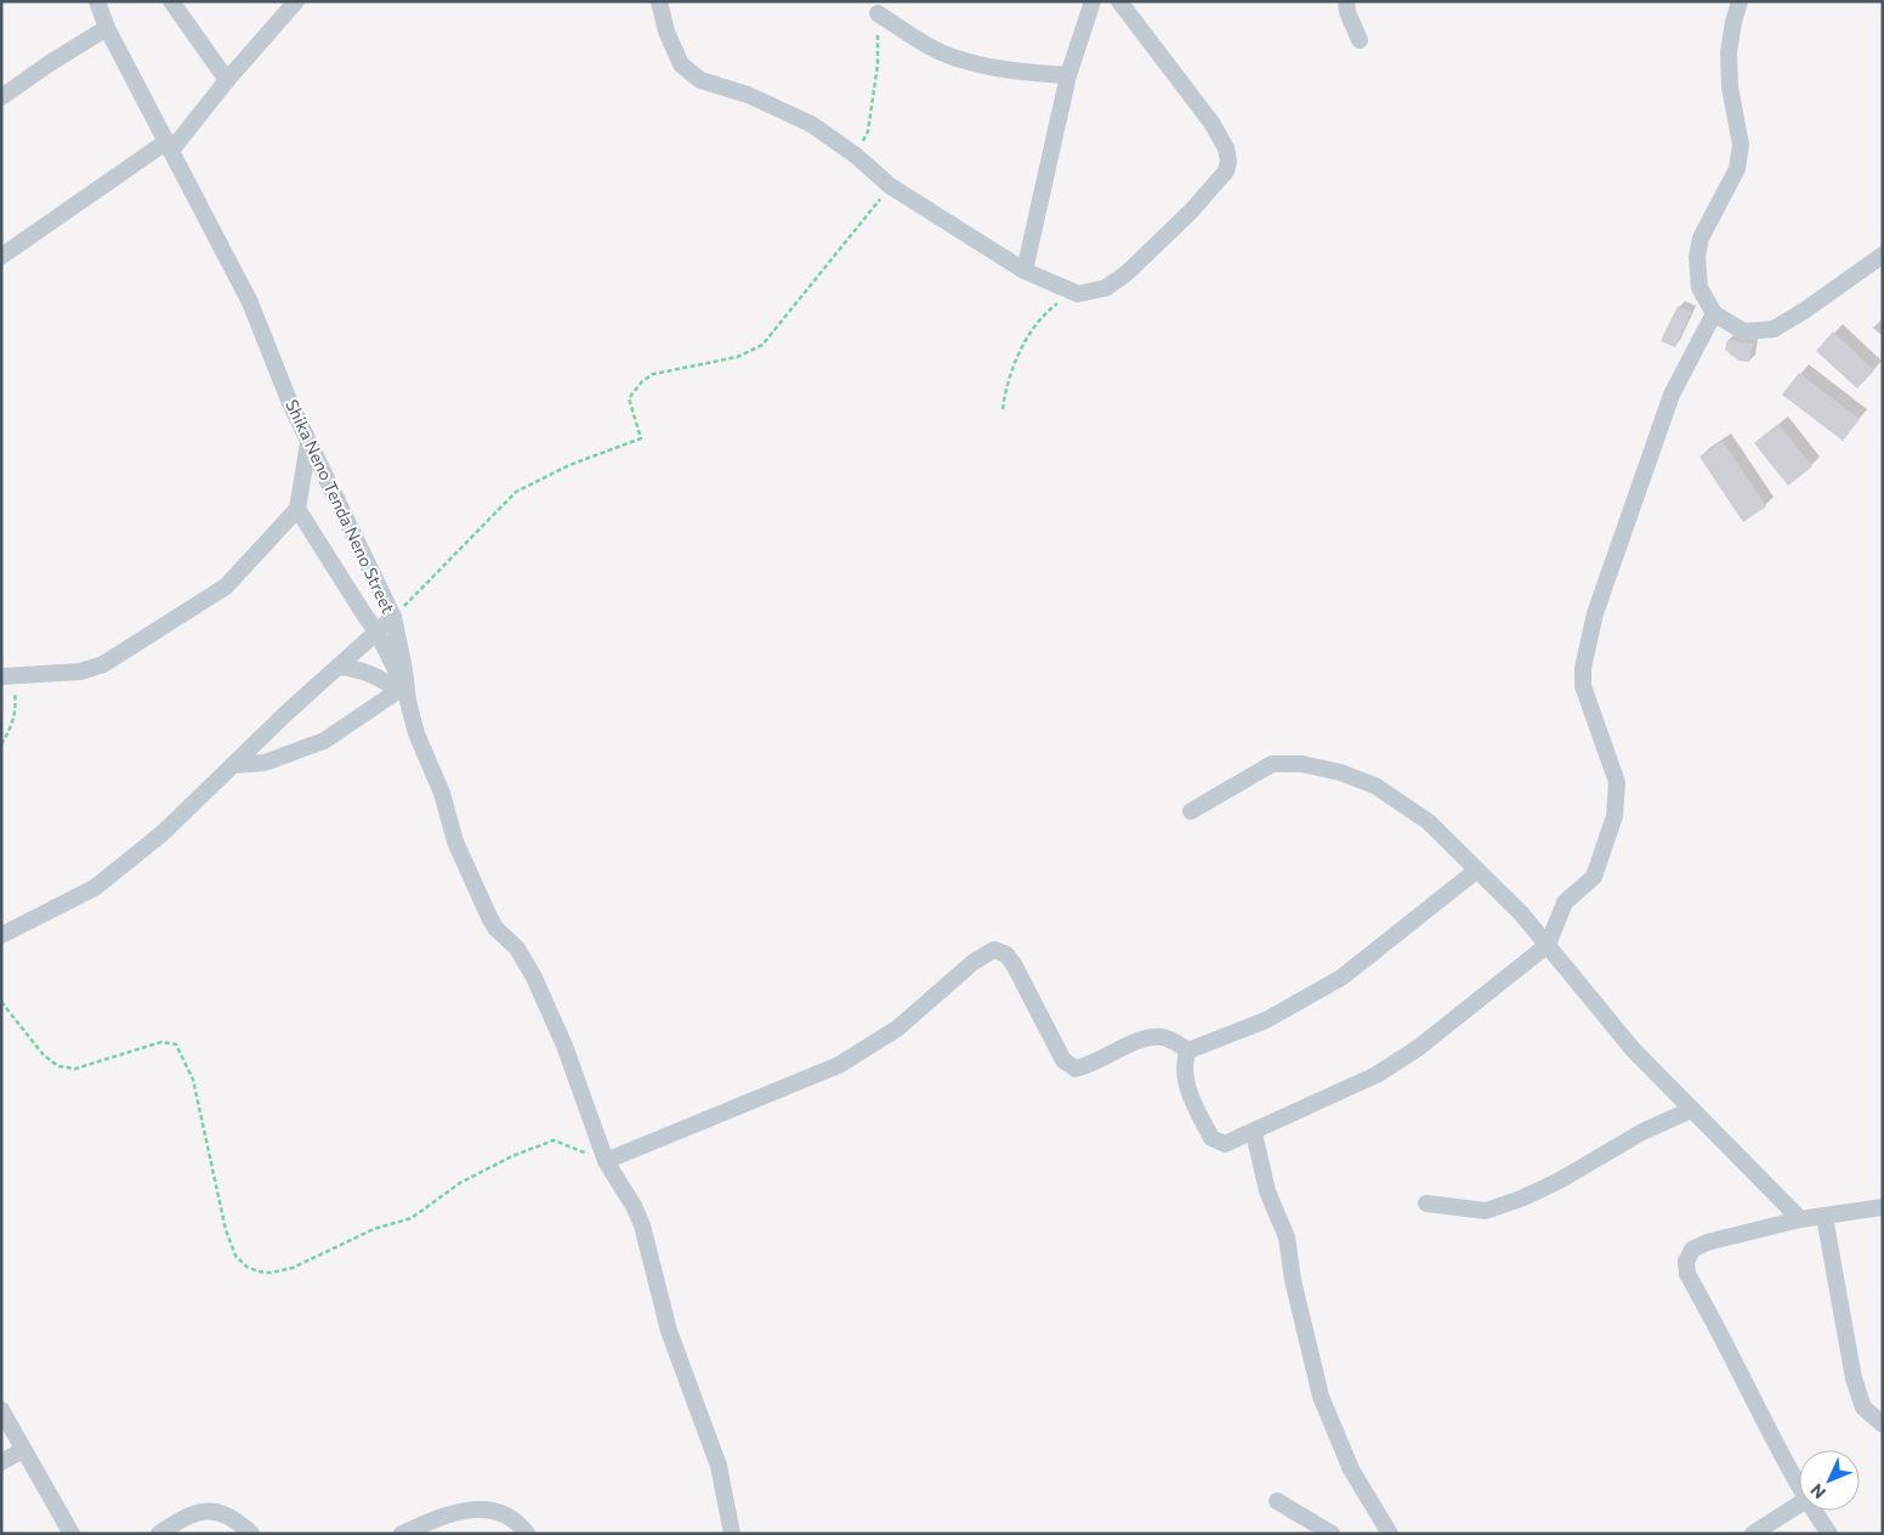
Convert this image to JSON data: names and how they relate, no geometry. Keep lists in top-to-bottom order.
{
  "streets": {
    "street": ["Shika Neno Tenda Neno Street"]
  },
  "north": "bottom left"
}
